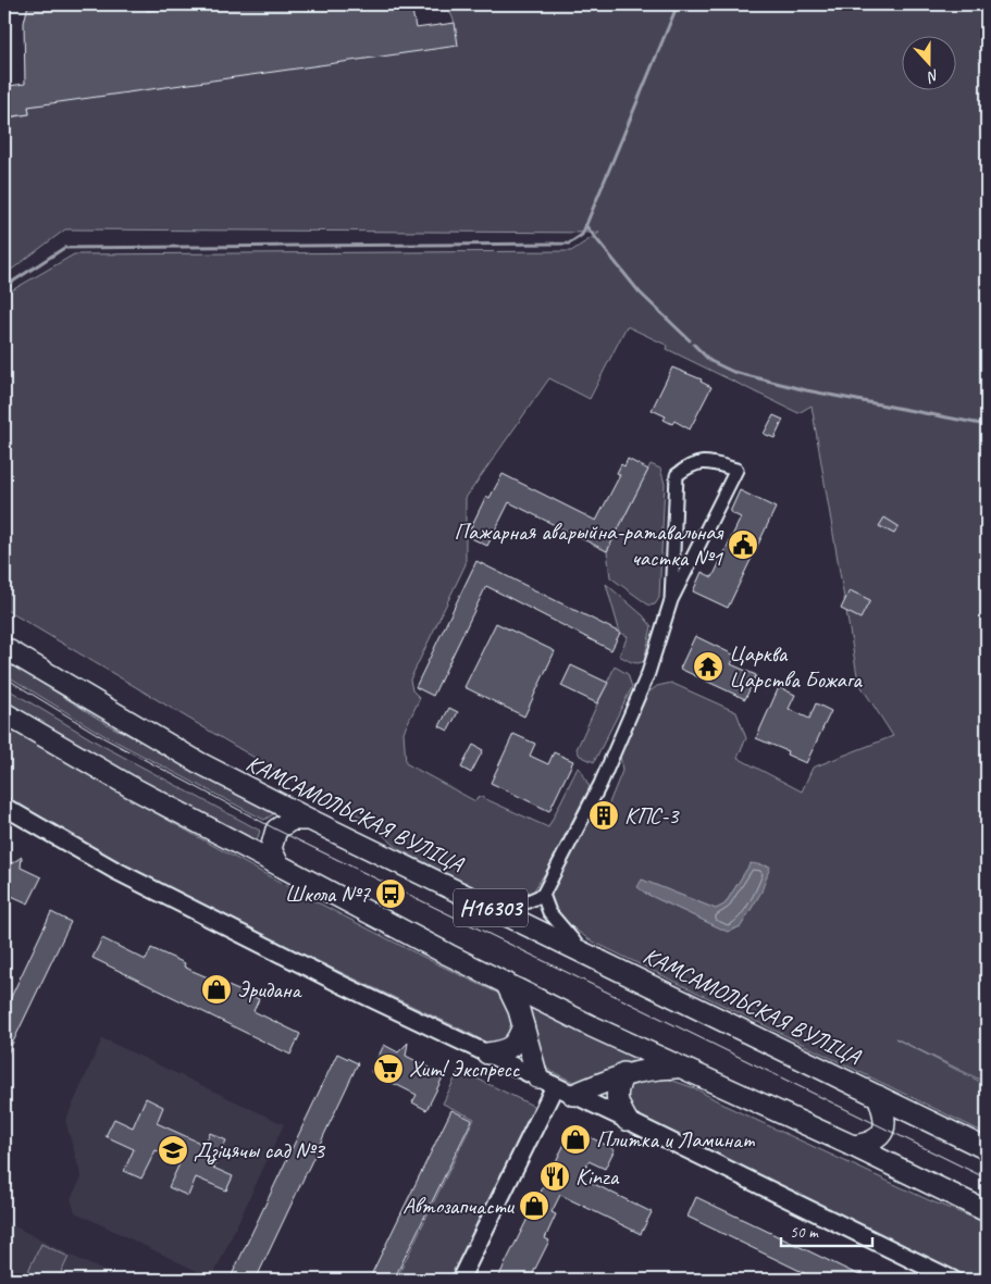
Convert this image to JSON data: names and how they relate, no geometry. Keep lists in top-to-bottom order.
{
  "streets": {
    "main road": ["КАМСАМОЛЬСКАЯ ВУЛІЦА", "Н16303"]
  },
  "places": {
    "public building": ["Пажарная аварыйна-ратавальная частка №1"],
    "temple": ["Царква Царства Божага"],
    "building": ["КПС-3"],
    "bus stop": ["Школа №7"],
    "shop": ["Эридана", "Плитка и Ламинат", "Автозапчасти"],
    "supermarket": ["Хит! Экспресс"],
    "school or university": ["Дзіцячы сад №3"],
    "restaurant": ["Kinza"]
  },
  "scale_bar": "50 m",
  "north": "bottom"
}
